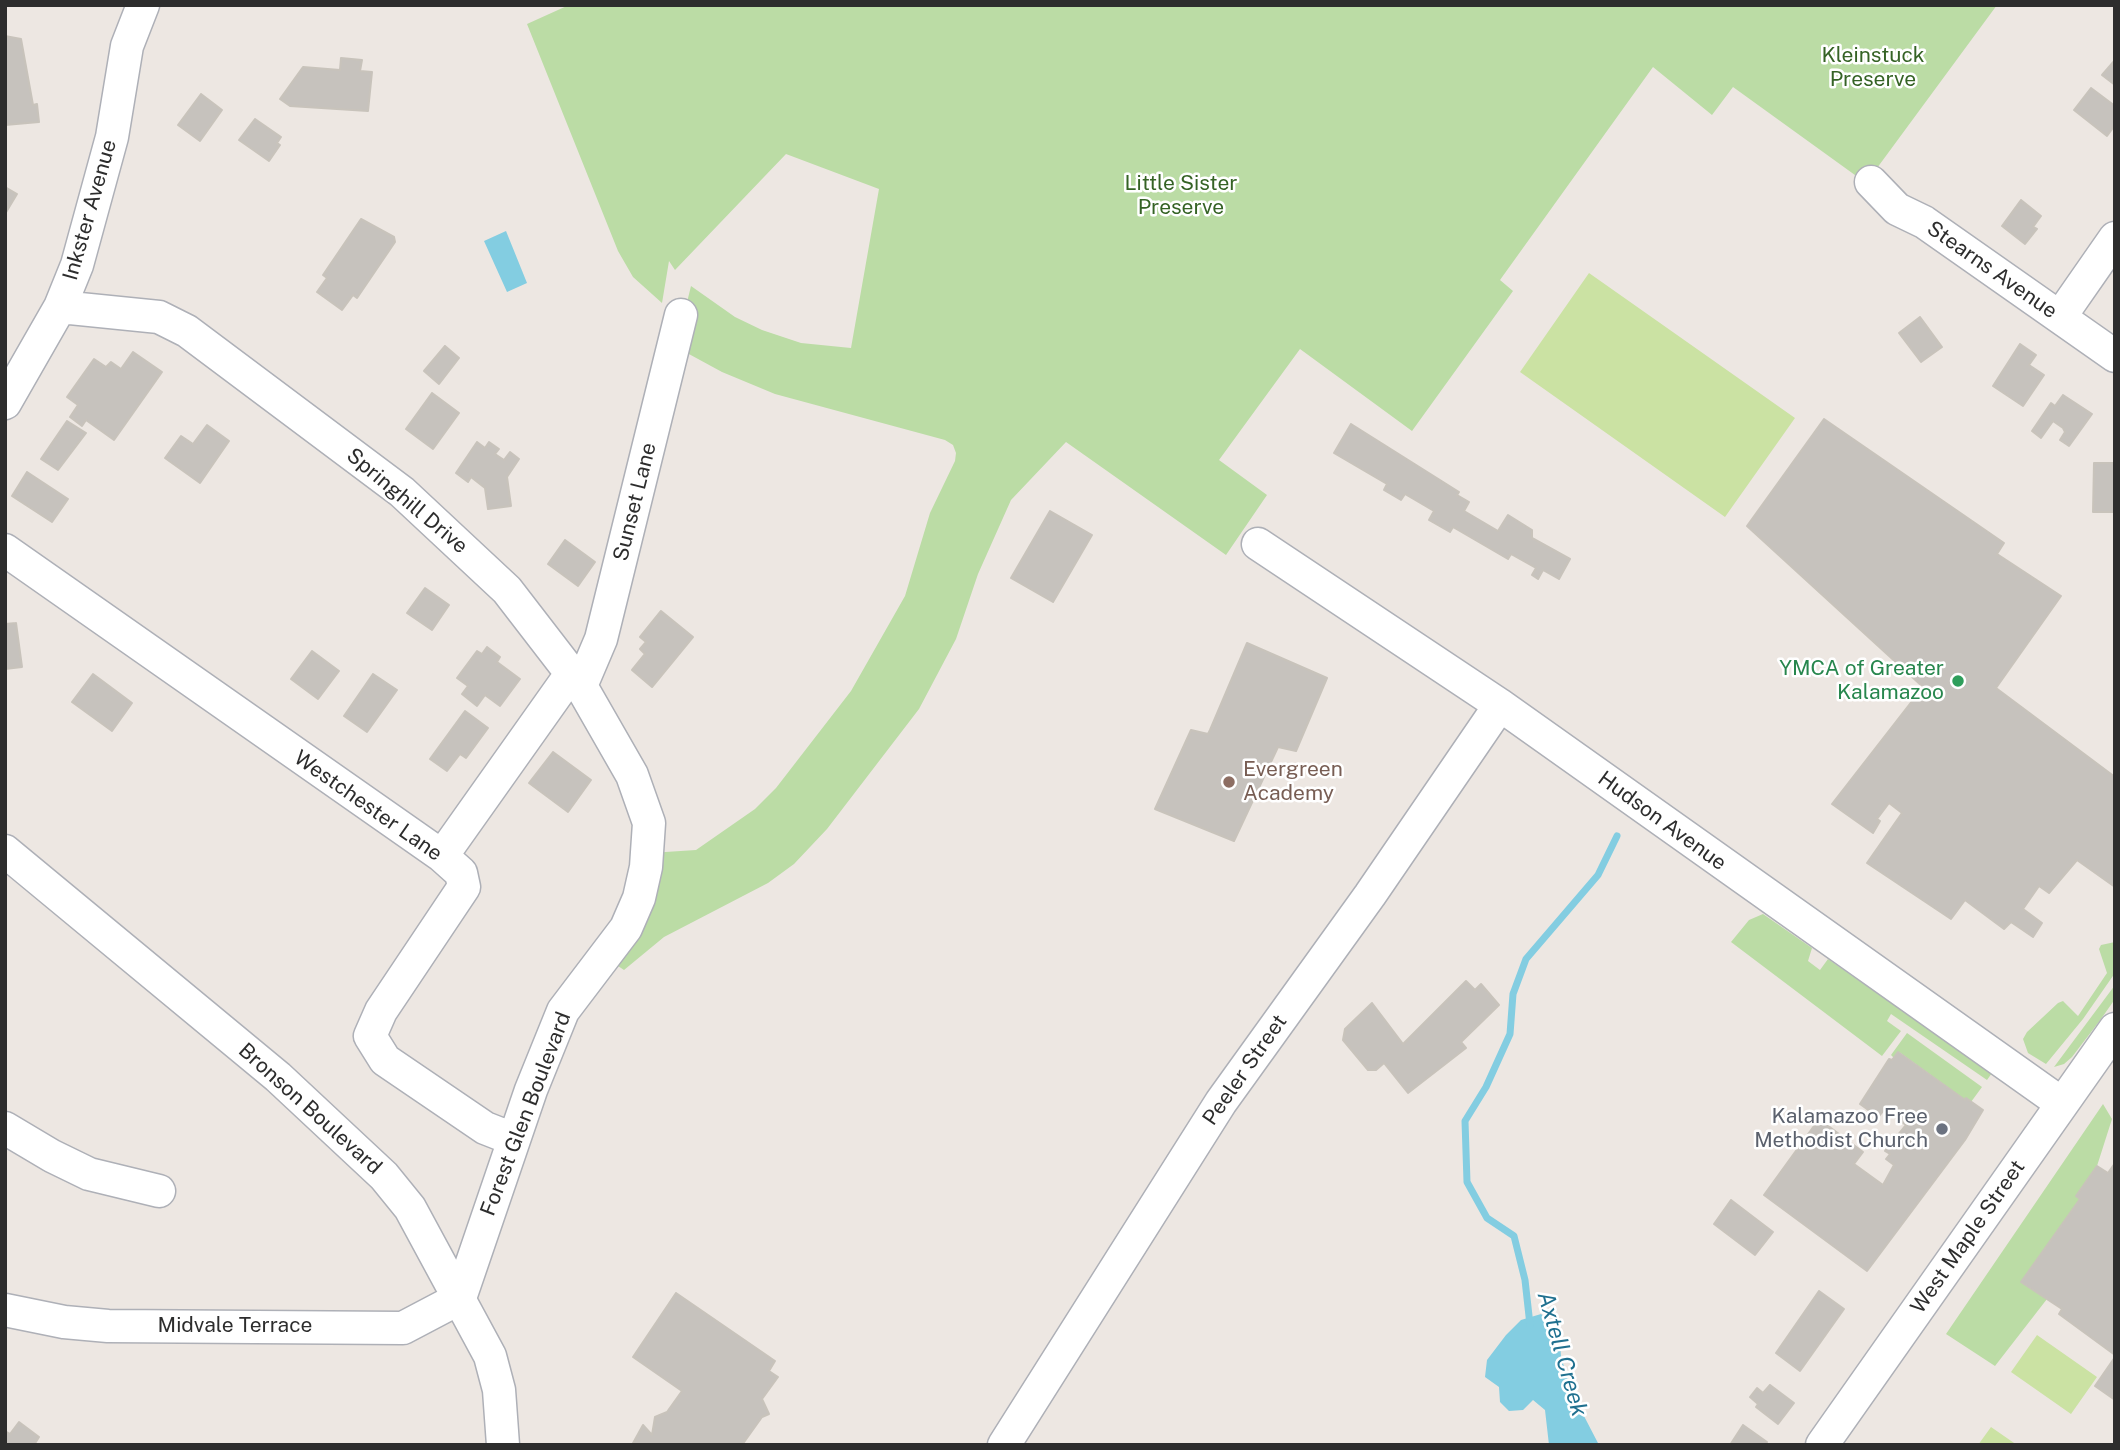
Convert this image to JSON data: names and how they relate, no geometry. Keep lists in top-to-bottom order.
{
  "streets": {
    "street": [
      "Inkster Avenue",
      "Stearns Avenue",
      "Springhill Drive",
      "Sunset Lane",
      "Westchester Lane",
      "Hudson Avenue",
      "Peeler Street",
      "Bronson Boulevard",
      "Forest Glen Boulevard",
      "West Maple Street",
      "Midvale Terrace"
    ]
  },
  "crossings": [
    ["Inkster Avenue", "Springhill Drive"],
    ["Springhill Drive", "Sunset Lane"],
    ["Springhill Drive", "Forest Glen Boulevard"],
    ["Sunset Lane", "Westchester Lane"],
    ["Westchester Lane", "Forest Glen Boulevard"],
    ["Hudson Avenue", "Peeler Street"],
    ["Hudson Avenue", "West Maple Street"],
    ["Bronson Boulevard", "Forest Glen Boulevard"],
    ["Bronson Boulevard", "Midvale Terrace"],
    ["Forest Glen Boulevard", "Midvale Terrace"]
  ],
  "water": ["Axtell Creek"],
  "parks": ["Kleinstuck Preserve", "Little Sister Preserve"],
  "places": ["YMCA of Greater Kalamazoo", "Evergreen Academy", "Kalamazoo Free Methodist Church"]
}
